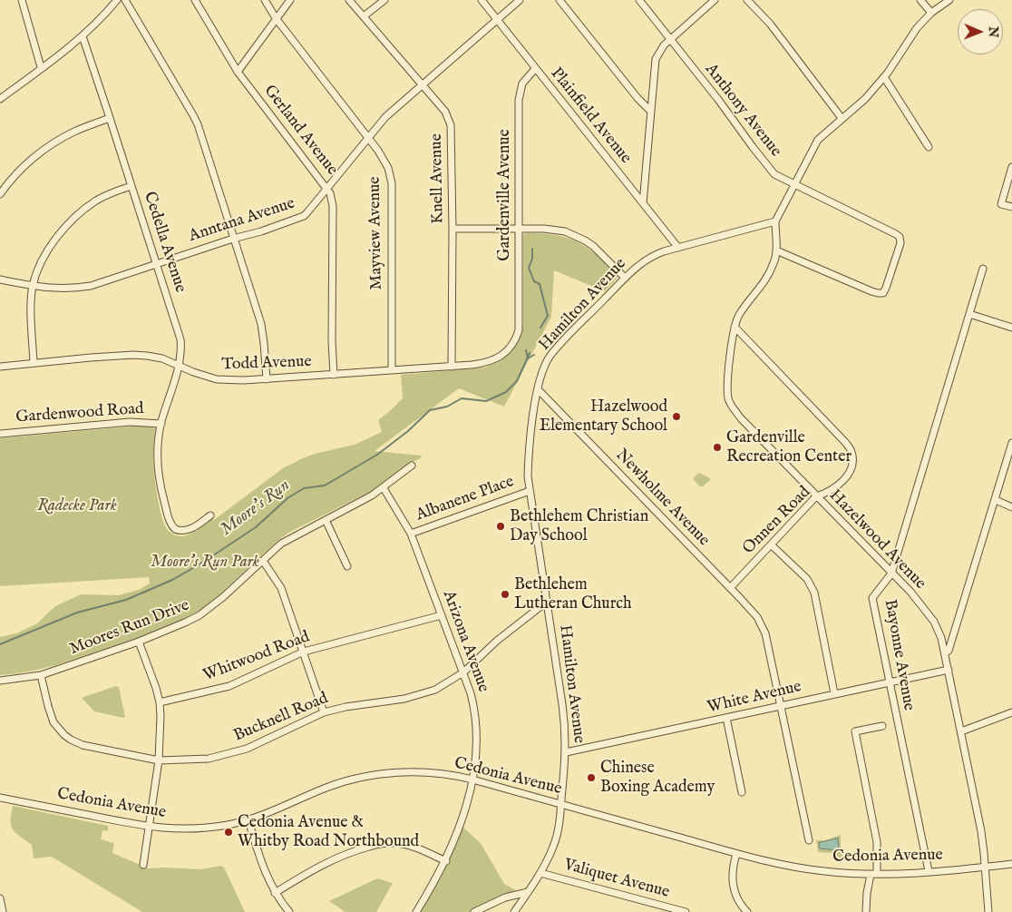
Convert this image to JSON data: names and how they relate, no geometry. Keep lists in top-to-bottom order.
{
  "streets": {
    "street": [
      "Anthony Avenue",
      "Plainfield Avenue",
      "Gerland Avenue",
      "Knell Avenue",
      "Gardenville Avenue",
      "Anntana Avenue",
      "Mayview Avenue",
      "Cedella Avenue",
      "Hamilton Avenue",
      "Todd Avenue",
      "Gardenwood Road",
      "Newholme Avenue",
      "Albanene Place",
      "Onnen Road",
      "Hazelwood Avenue",
      "Moores Run Drive",
      "Arizona Avenue",
      "Bayonne Avenue",
      "Whitwood Road",
      "White Avenue",
      "Bucknell Road",
      "Cedonia Avenue",
      "Valiquet Avenue"
    ]
  },
  "crossings": [
    ["Anthony Avenue", "Hazelwood Avenue"],
    ["Plainfield Avenue", "Gardenville Avenue"],
    ["Plainfield Avenue", "Anntana Avenue"],
    ["Plainfield Avenue", "Hamilton Avenue"],
    ["Gerland Avenue", "Anntana Avenue"],
    ["Gerland Avenue", "Todd Avenue"],
    ["Knell Avenue", "Anntana Avenue"],
    ["Knell Avenue", "Todd Avenue"],
    ["Gardenville Avenue", "Todd Avenue"],
    ["Anntana Avenue", "Mayview Avenue"],
    ["Anntana Avenue", "Cedella Avenue"],
    ["Mayview Avenue", "Todd Avenue"],
    ["Cedella Avenue", "Todd Avenue"],
    ["Cedella Avenue", "Gardenwood Road"],
    ["Hamilton Avenue", "Newholme Avenue"],
    ["Hamilton Avenue", "Albanene Place"],
    ["Hamilton Avenue", "Hazelwood Avenue"],
    ["Hamilton Avenue", "White Avenue"],
    ["Hamilton Avenue", "Bucknell Road"],
    ["Hamilton Avenue", "Cedonia Avenue"],
    ["Hamilton Avenue", "Valiquet Avenue"],
    ["Newholme Avenue", "Onnen Road"],
    ["Newholme Avenue", "White Avenue"],
    ["Albanene Place", "Arizona Avenue"],
    ["Onnen Road", "Hazelwood Avenue"],
    ["Hazelwood Avenue", "Bayonne Avenue"],
    ["Hazelwood Avenue", "White Avenue"],
    ["Hazelwood Avenue", "Cedonia Avenue"],
    ["Moores Run Drive", "Arizona Avenue"],
    ["Moores Run Drive", "Bucknell Road"],
    ["Arizona Avenue", "Whitwood Road"],
    ["Arizona Avenue", "Bucknell Road"],
    ["Arizona Avenue", "Cedonia Avenue"],
    ["Bayonne Avenue", "White Avenue"],
    ["Bayonne Avenue", "Cedonia Avenue"]
  ],
  "water": ["Moore's Run"],
  "parks": ["Radecke Park", "Moore's Run Park"],
  "places": [
    "Hazelwood Elementary School",
    "Gardenville Recreation Center",
    "Bethlehem Christian Day School",
    "Bethlehem Lutheran Church",
    "Chinese Boxing Academy",
    "Cedonia Avenue & Whitby Road Northbound"
  ],
  "north": "right"
}
